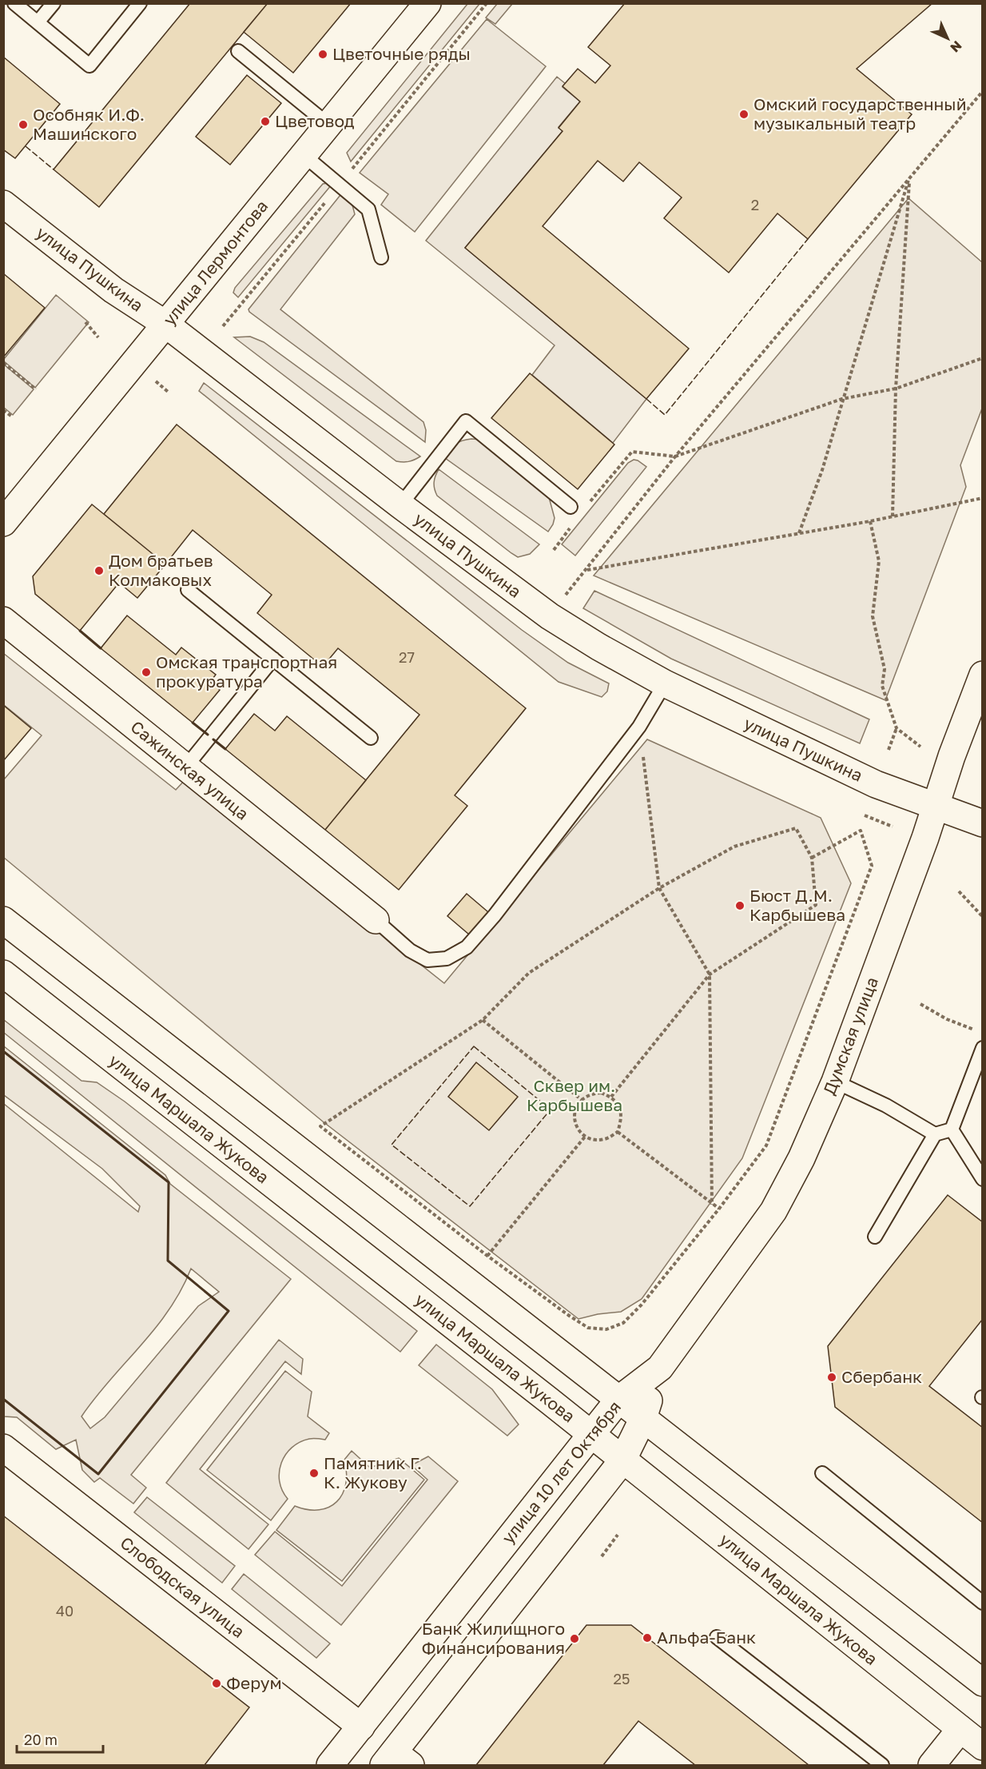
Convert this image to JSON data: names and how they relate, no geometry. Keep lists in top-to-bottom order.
{
  "streets": {
    "main road": [
      "улица Лермонтова",
      "улица Пушкина",
      "Сажинская улица",
      "Думская улица",
      "улица Маршала Жукова",
      "улица 10 лет Октября",
      "Слободская улица"
    ]
  },
  "crossings": [
    ["улица Лермонтова", "улица Пушкина"],
    ["улица Пушкина", "Думская улица"],
    ["Думская улица", "улица 10 лет Октября"],
    ["улица Маршала Жукова", "улица 10 лет Октября"],
    ["улица 10 лет Октября", "Слободская улица"]
  ],
  "parks": ["Сквер им. Карбышева"],
  "places": [
    "Цветочные ряды",
    "Омский государственный музыкальный театр",
    "Цветовод",
    "Особняк И.Ф. Машинского",
    "Дом братьев Колмаковых",
    "Омская транспортная прокуратура",
    "Бюст Д.М. Карбышева",
    "Сбербанк",
    "Памятник Г. К. Жукову",
    "Альфа-Банк",
    "Банк Жилищного Финансирования",
    "Ферум"
  ],
  "house_numbers": [
    "2",
    "27",
    "40",
    "25"
  ],
  "scale_bar": "20 m",
  "north": "bottom right"
}
